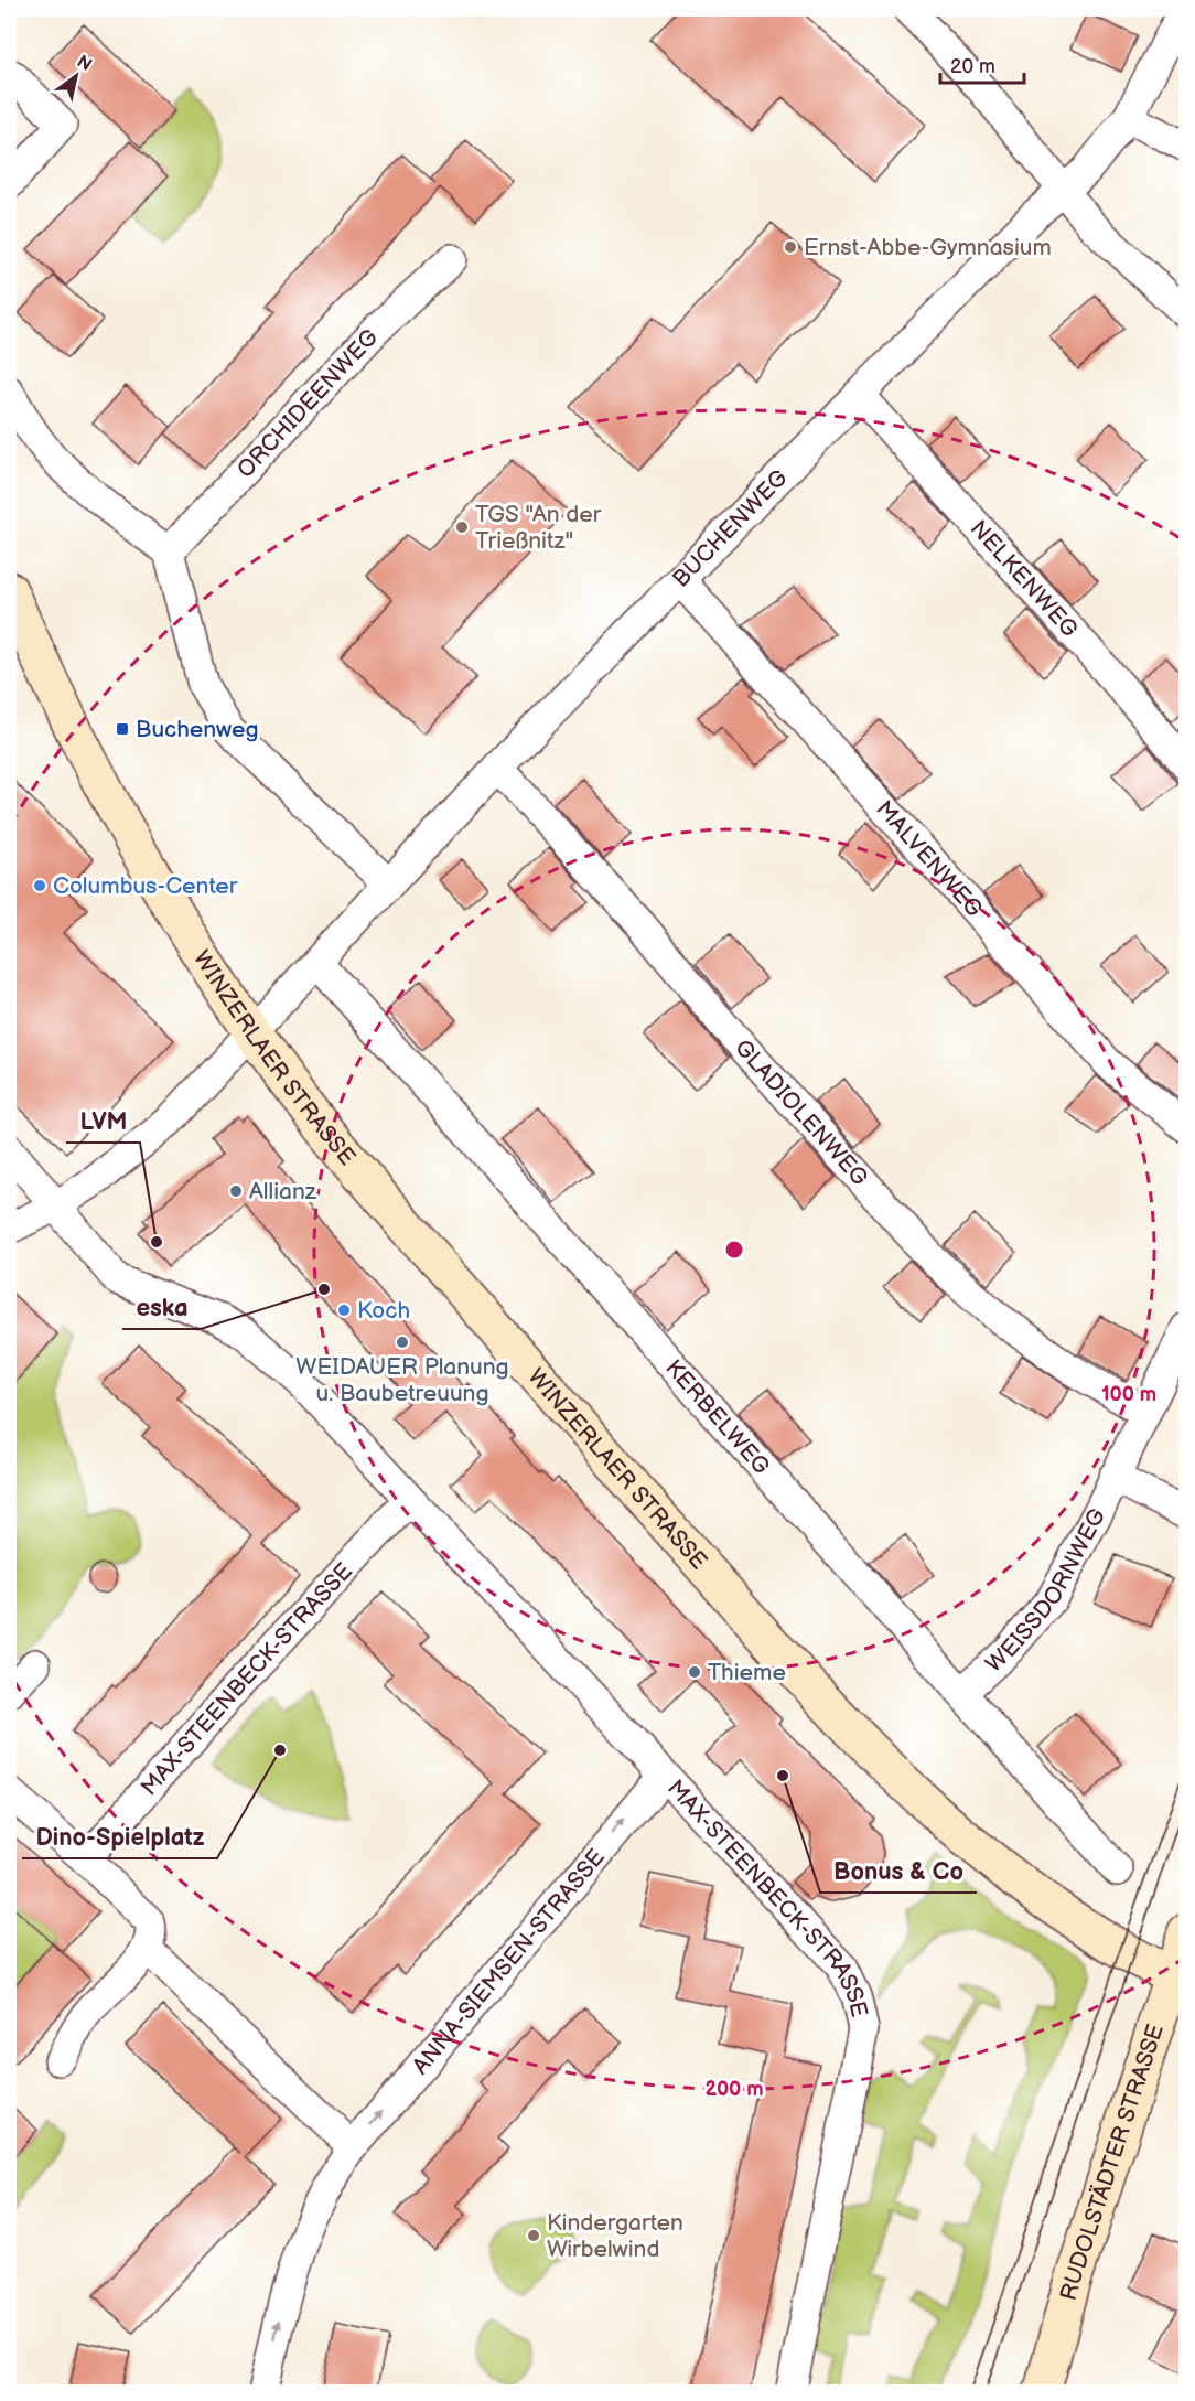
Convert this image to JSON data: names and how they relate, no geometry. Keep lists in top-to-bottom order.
{
  "streets": {
    "main road": ["WINZERLAER STRASSE", "RUDOLSTÄDTER STRASSE"],
    "street": [
      "ORCHIDEENWEG",
      "BUCHENWEG",
      "NELKENWEG",
      "MALVENWEG",
      "GLADIOLENWEG",
      "KERBELWEG",
      "WEISSDORNWEG",
      "MAX-STEENBECK-STRASSE",
      "ANNA-SIEMSEN-STRASSE"
    ]
  },
  "crossings": [
    ["BUCHENWEG", "NELKENWEG"],
    ["BUCHENWEG", "MALVENWEG"],
    ["BUCHENWEG", "WINZERLAER STRASSE"],
    ["BUCHENWEG", "GLADIOLENWEG"],
    ["BUCHENWEG", "KERBELWEG"],
    ["BUCHENWEG", "MAX-STEENBECK-STRASSE"],
    ["WINZERLAER STRASSE", "RUDOLSTÄDTER STRASSE"],
    ["GLADIOLENWEG", "WEISSDORNWEG"],
    ["KERBELWEG", "WEISSDORNWEG"],
    ["MAX-STEENBECK-STRASSE", "ANNA-SIEMSEN-STRASSE"]
  ],
  "one_way": ["ANNA-SIEMSEN-STRASSE"],
  "places": {
    "other": [
      "Ernst-Abbe-Gymnasium",
      "TGS \"An der Trießnitz\"",
      "Columbus-Center",
      "Allianz",
      "LVM",
      "eska",
      "Koch",
      "WEIDAUER Planung u. Baubetreuung",
      "Thieme",
      "Dino-Spielplatz",
      "Bonus & Co",
      "Kindergarten Wirbelwind"
    ],
    "transit": ["Buchenweg"]
  },
  "scale_bar": "20 m",
  "north": "top right",
  "rings": ["100 m", "200 m"]
}
